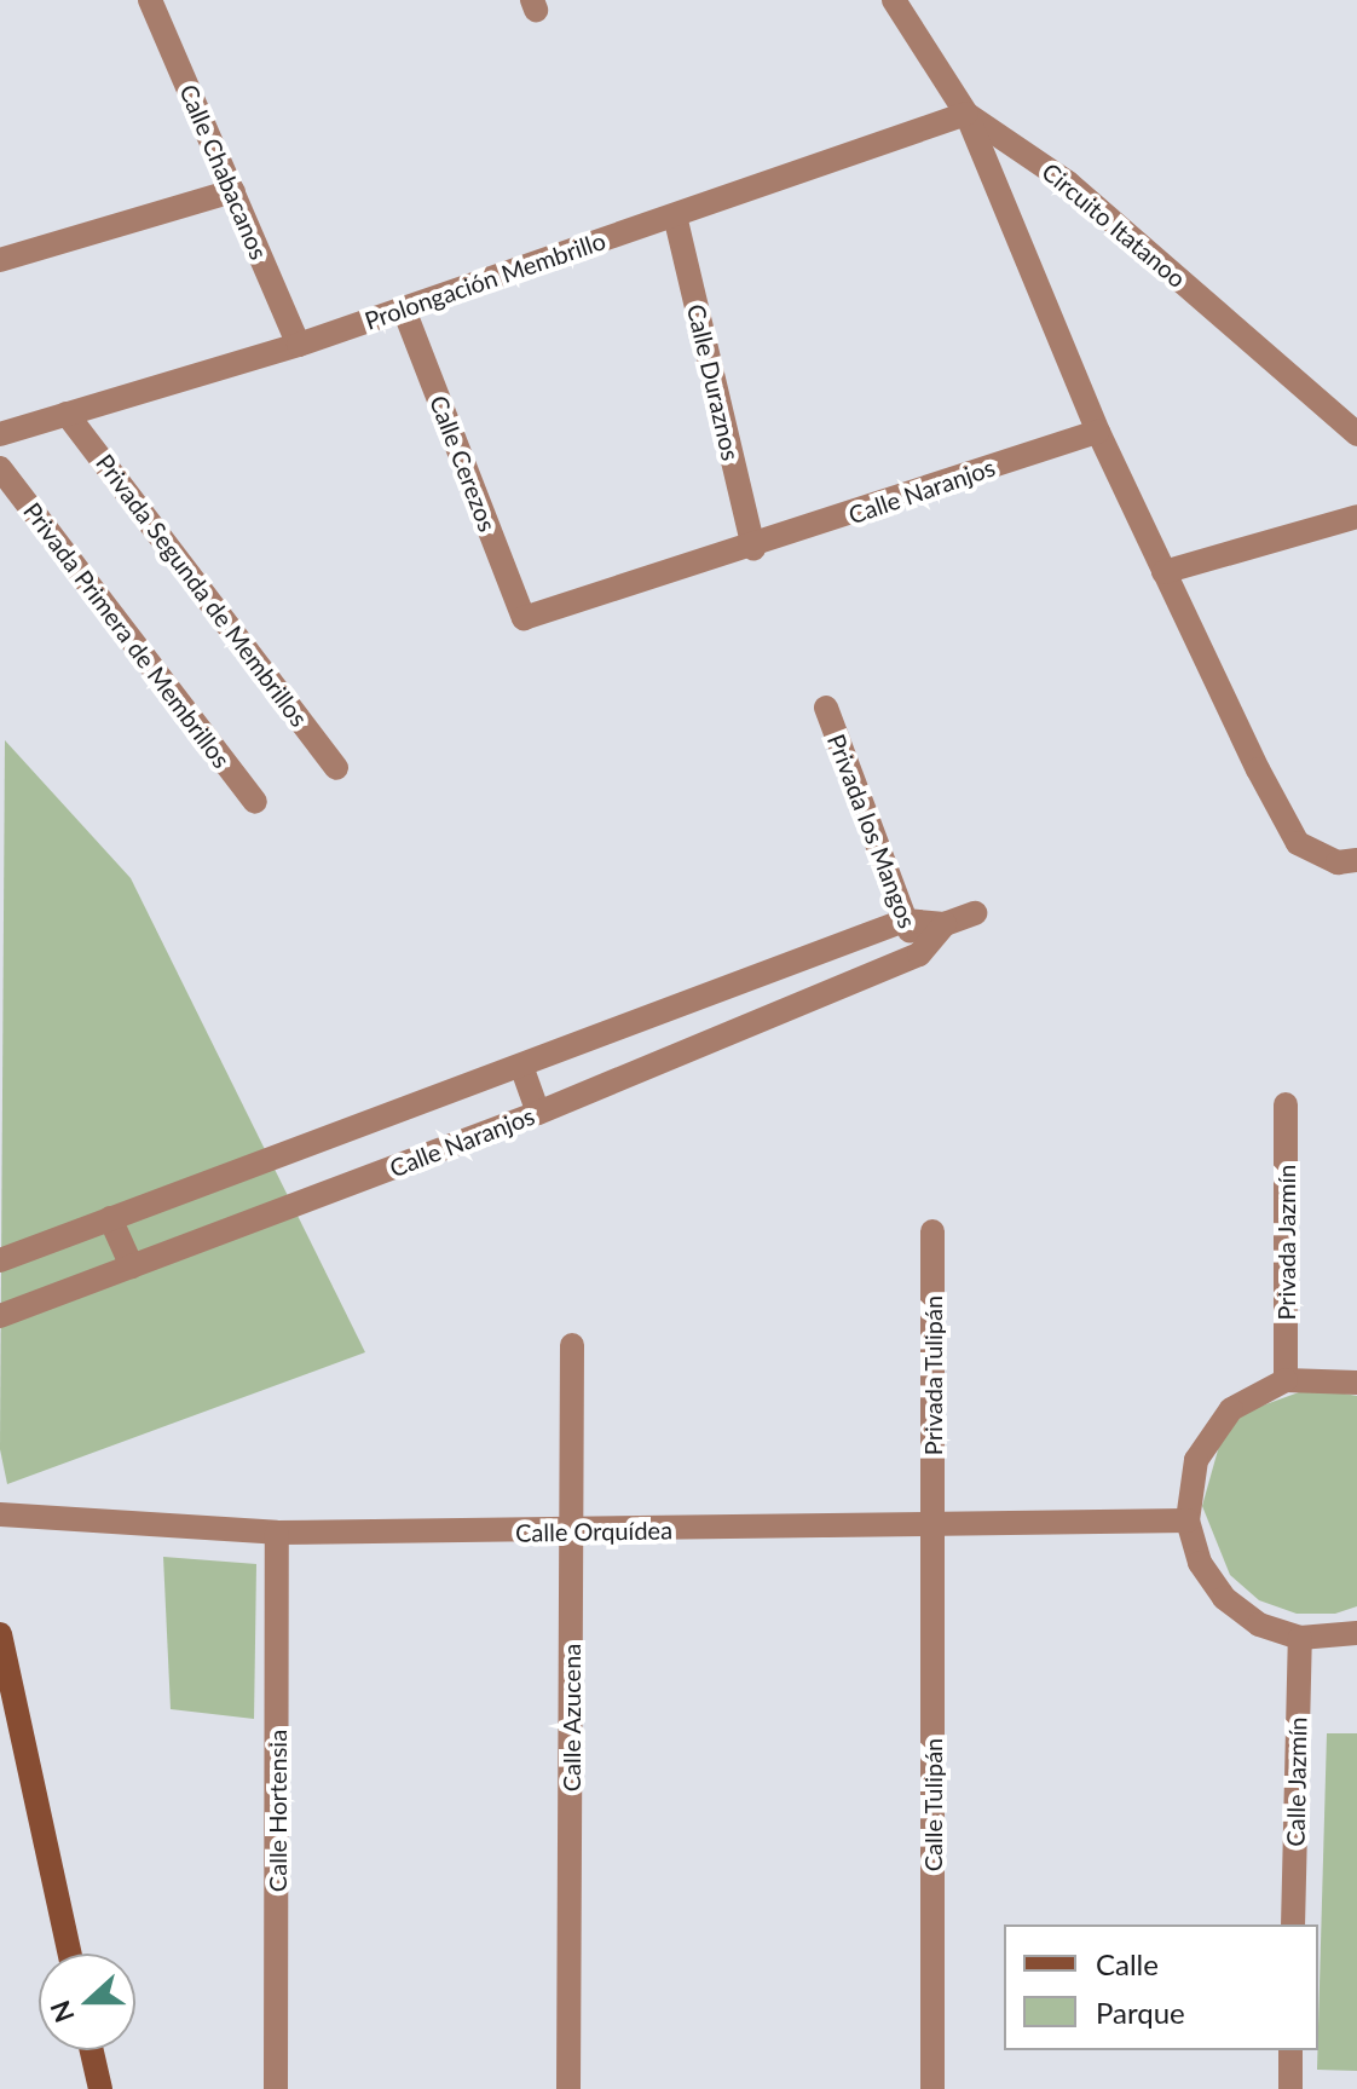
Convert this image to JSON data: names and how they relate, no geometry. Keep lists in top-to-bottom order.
{
  "streets": {
    "street": [
      "Calle Chabacanos",
      "Circuito Itatanoo",
      "Prolongación Membrillo",
      "Calle Duraznos",
      "Calle Cerezos",
      "Calle Naranjos",
      "Privada Segunda de Membrillos",
      "Privada Primera de Membrillos",
      "Privada los Mangos",
      "Privada Jazmín",
      "Privada Tulipán",
      "Calle Orquídea",
      "Calle Azucena",
      "Calle Jazmín",
      "Calle Tulipán",
      "Calle Hortensia"
    ]
  },
  "crossings": [
    ["Calle Chabacanos", "Prolongación Membrillo"],
    ["Circuito Itatanoo", "Prolongación Membrillo"],
    ["Prolongación Membrillo", "Calle Duraznos"],
    ["Prolongación Membrillo", "Calle Cerezos"],
    ["Prolongación Membrillo", "Privada Segunda de Membrillos"],
    ["Calle Duraznos", "Calle Naranjos"],
    ["Calle Cerezos", "Calle Naranjos"],
    ["Calle Naranjos", "Privada los Mangos"],
    ["Privada Tulipán", "Calle Orquídea"],
    ["Privada Tulipán", "Calle Tulipán"],
    ["Calle Orquídea", "Calle Azucena"],
    ["Calle Orquídea", "Calle Tulipán"],
    ["Calle Orquídea", "Calle Hortensia"]
  ],
  "legend": ["Calle", "Parque"],
  "north": "left"
}
